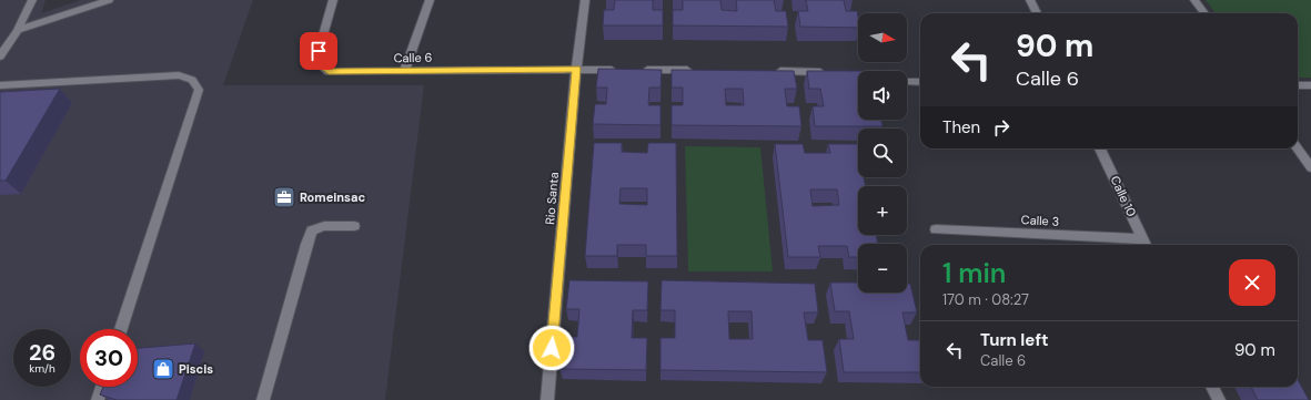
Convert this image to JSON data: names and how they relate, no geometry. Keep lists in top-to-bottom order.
{
  "streets": {
    "street": [
      "Calle 6",
      "Calle 10",
      "Rio Santa",
      "Calle 3"
    ]
  },
  "crossings": [
    ["Calle 6", "Rio Santa"],
    ["Calle 10", "Calle 3"]
  ],
  "places": {
    "office": ["Romeinsac"],
    "shop": ["Piscis"]
  },
  "north": "right",
  "page": {
    "map_buttons": ["+", "−"],
    "turn": ["90 m", "Calle 6"],
    "then": "Then",
    "heading": ["1 min", "170 m · 08:27"],
    "list": [
      {
        "name": "Turn left",
        "note": "Calle 6",
        "value": "90 m"
      }
    ],
    "speed": "26 km/h",
    "limit": "30"
  }
}
